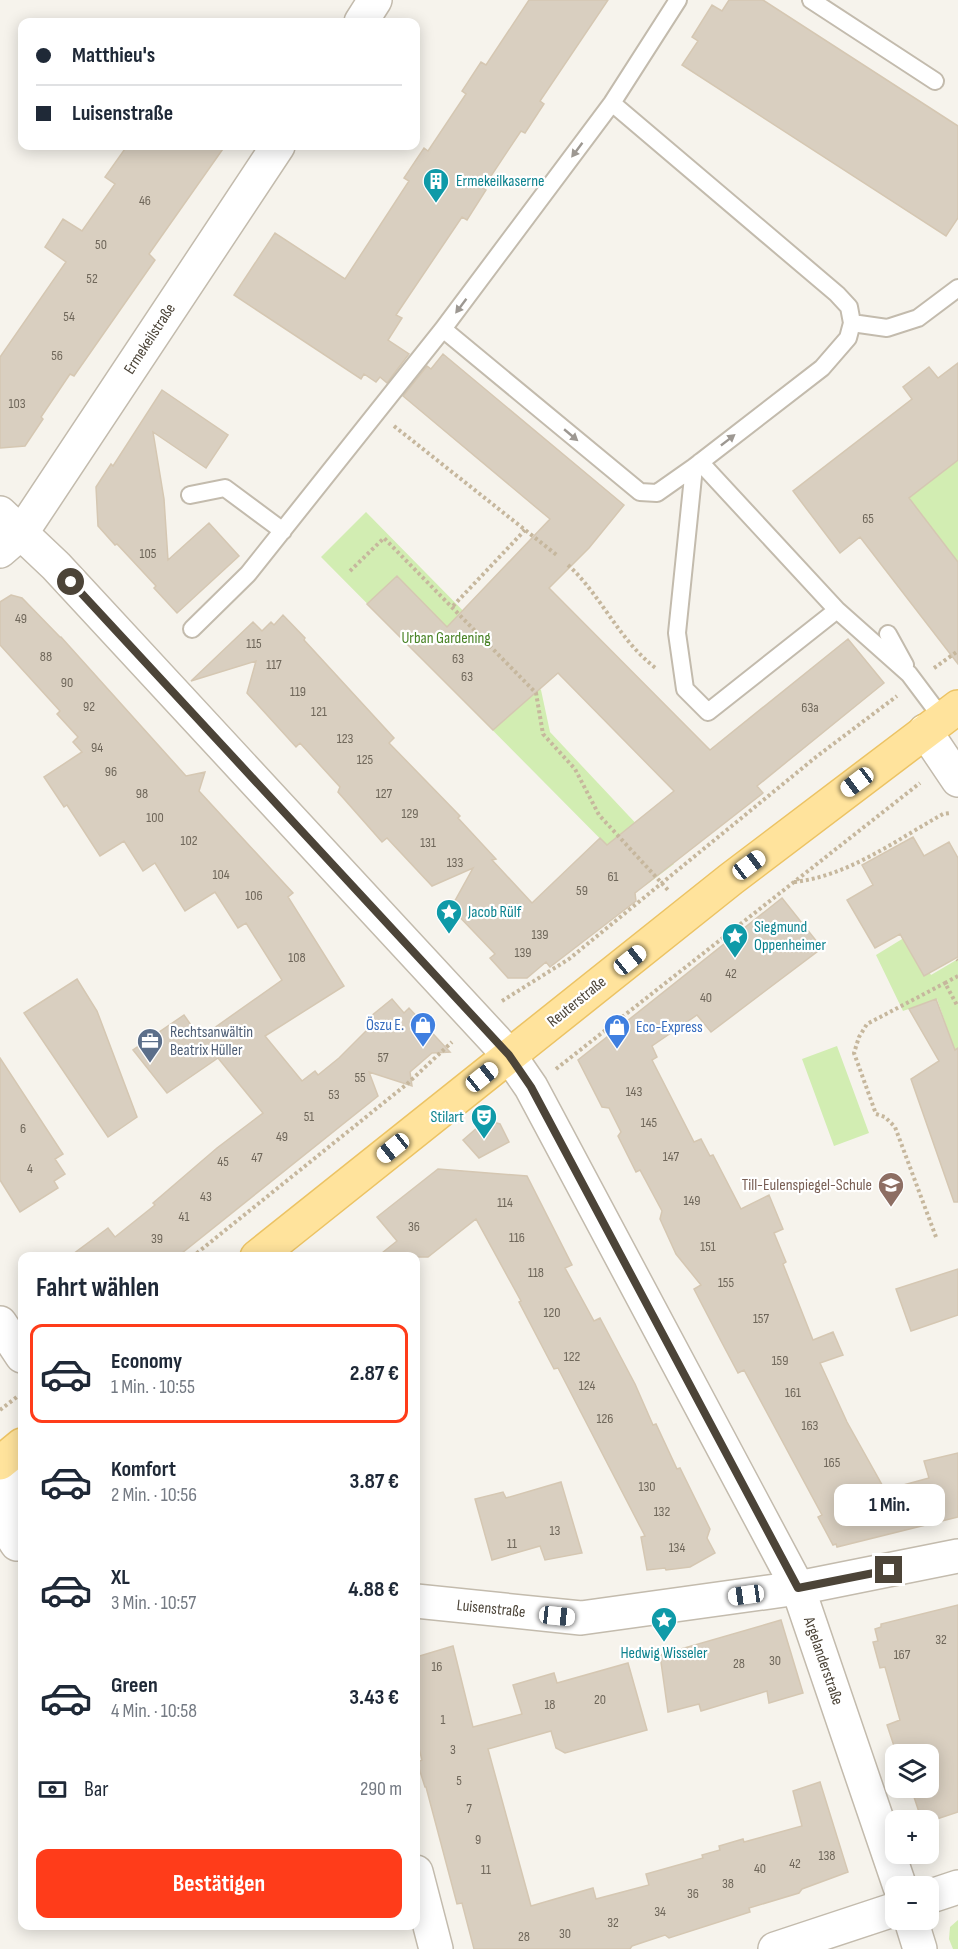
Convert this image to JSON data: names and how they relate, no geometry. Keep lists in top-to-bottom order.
{
  "streets": {
    "main road": ["Reuterstraße"],
    "street": ["Ermekeilstraße", "Luisenstraße", "Argelanderstraße"]
  },
  "crossings": [
    ["Ermekeilstraße", "Argelanderstraße"],
    ["Reuterstraße", "Argelanderstraße"],
    ["Luisenstraße", "Argelanderstraße"]
  ],
  "parks": ["Urban Gardening"],
  "places": {
    "building": ["Ermekeilkaserne"],
    "place": ["Jacob Rülf", "Siegmund Oppenheimer", "Hedwig Wisseler"],
    "shop": ["Öszu E.", "Eco-Express"],
    "office": ["Rechtsanwältin Beatrix Hüller"],
    "theatre": ["Stilart"],
    "school or university": ["Till-Eulenspiegel-Schule"]
  },
  "house_numbers": [
    "46",
    "50",
    "52",
    "54",
    "56",
    "103",
    "65",
    "105",
    "49",
    "115",
    "88",
    "63",
    "117",
    "63",
    "90",
    "119",
    "92",
    "63a",
    "121",
    "123",
    "94",
    "125",
    "96",
    "98",
    "127",
    "129",
    "100",
    "102",
    "131",
    "133",
    "104",
    "61",
    "59",
    "106",
    "139",
    "139",
    "108",
    "42",
    "40",
    "57",
    "55",
    "143",
    "53",
    "51",
    "145",
    "6",
    "49",
    "147",
    "47",
    "45",
    "4",
    "43",
    "149",
    "114",
    "41",
    "36",
    "116",
    "39",
    "151",
    "118",
    "155",
    "120",
    "157",
    "122",
    "159",
    "124",
    "161",
    "126",
    "163",
    "165",
    "130",
    "132",
    "13",
    "11",
    "134",
    "32",
    "167",
    "30",
    "28",
    "16",
    "20",
    "18",
    "1",
    "3",
    "5",
    "7",
    "9",
    "138",
    "42",
    "40",
    "11",
    "38",
    "36",
    "34",
    "32",
    "30",
    "28"
  ],
  "page": {
    "banner": ["Matthieu's", "Luisenstraße"],
    "heading": "Fahrt wählen",
    "list": [
      {
        "name": "Economy",
        "note": "1 Min. · 10:55",
        "value": "2.87 €"
      },
      {
        "name": "Komfort",
        "note": "2 Min. · 10:56",
        "value": "3.87 €"
      },
      {
        "name": "XL",
        "note": "3 Min. · 10:57",
        "value": "4.88 €"
      },
      {
        "name": "Green",
        "note": "4 Min. · 10:58",
        "value": "3.43 €"
      }
    ],
    "bubble": "1 Min.",
    "map_buttons": ["+", "−"],
    "pay": ["Bar", "290 m"],
    "buttons": "Bestätigen"
  }
}
